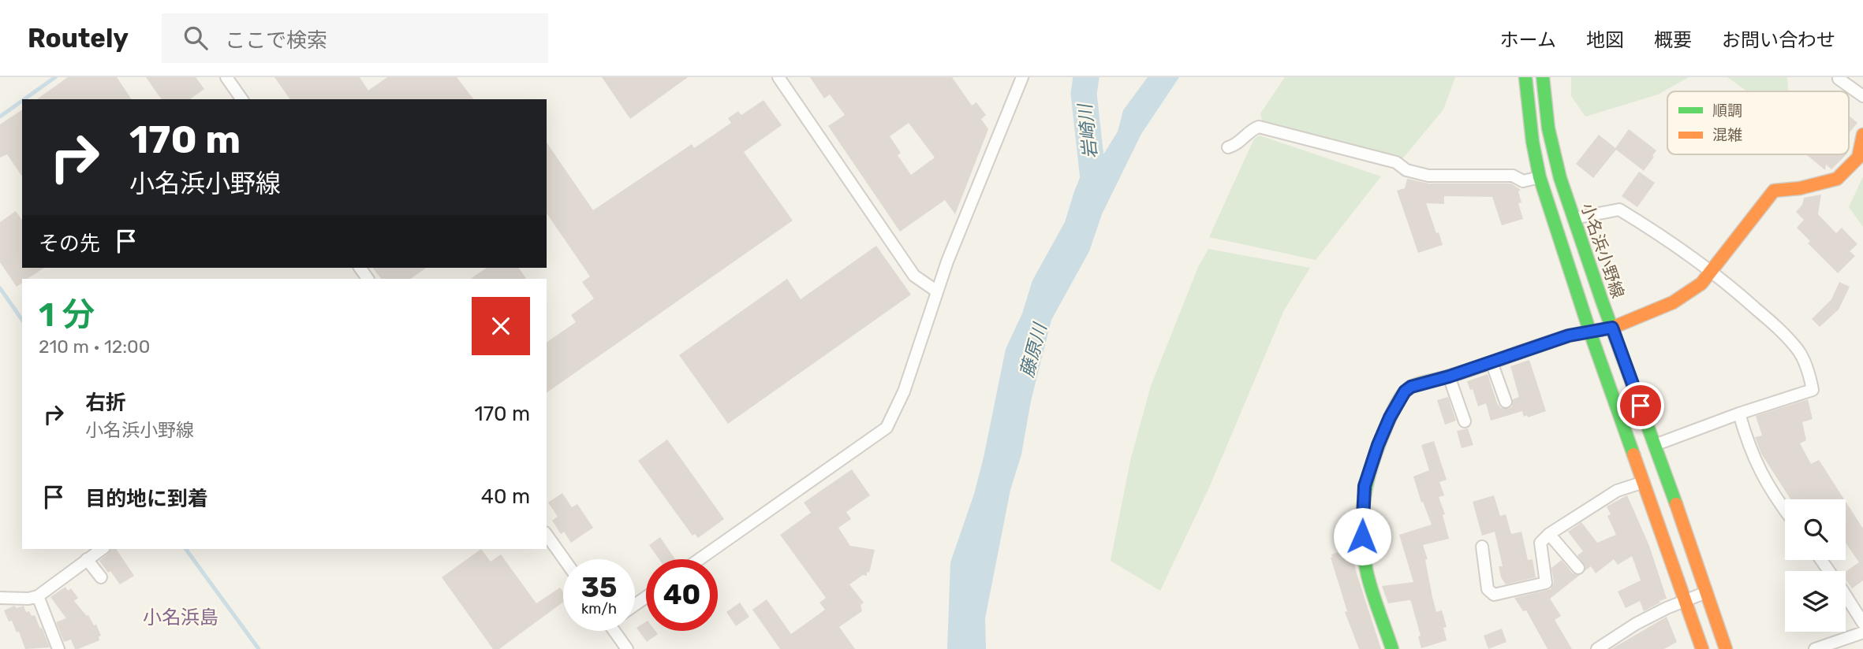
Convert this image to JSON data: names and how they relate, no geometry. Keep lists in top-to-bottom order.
{
  "streets": {
    "main road": ["小名浜小野線"]
  },
  "districts": ["小名浜島"],
  "water": ["岩崎川", "藤原川"],
  "legend": ["順調", "混雑"],
  "page": {
    "header": "Routely",
    "search": "ここで検索",
    "nav": [
      "ホーム",
      "地図",
      "概要",
      "お問い合わせ"
    ],
    "turn": ["170 m", "小名浜小野線"],
    "then": "その先",
    "heading": ["1 分", "210 m · 12:00"],
    "list": [
      {
        "name": "右折",
        "note": "小名浜小野線",
        "value": "170 m"
      },
      {
        "name": "目的地に到着",
        "value": "40 m"
      }
    ],
    "speed": "35 km/h",
    "limit": "40"
  }
}
